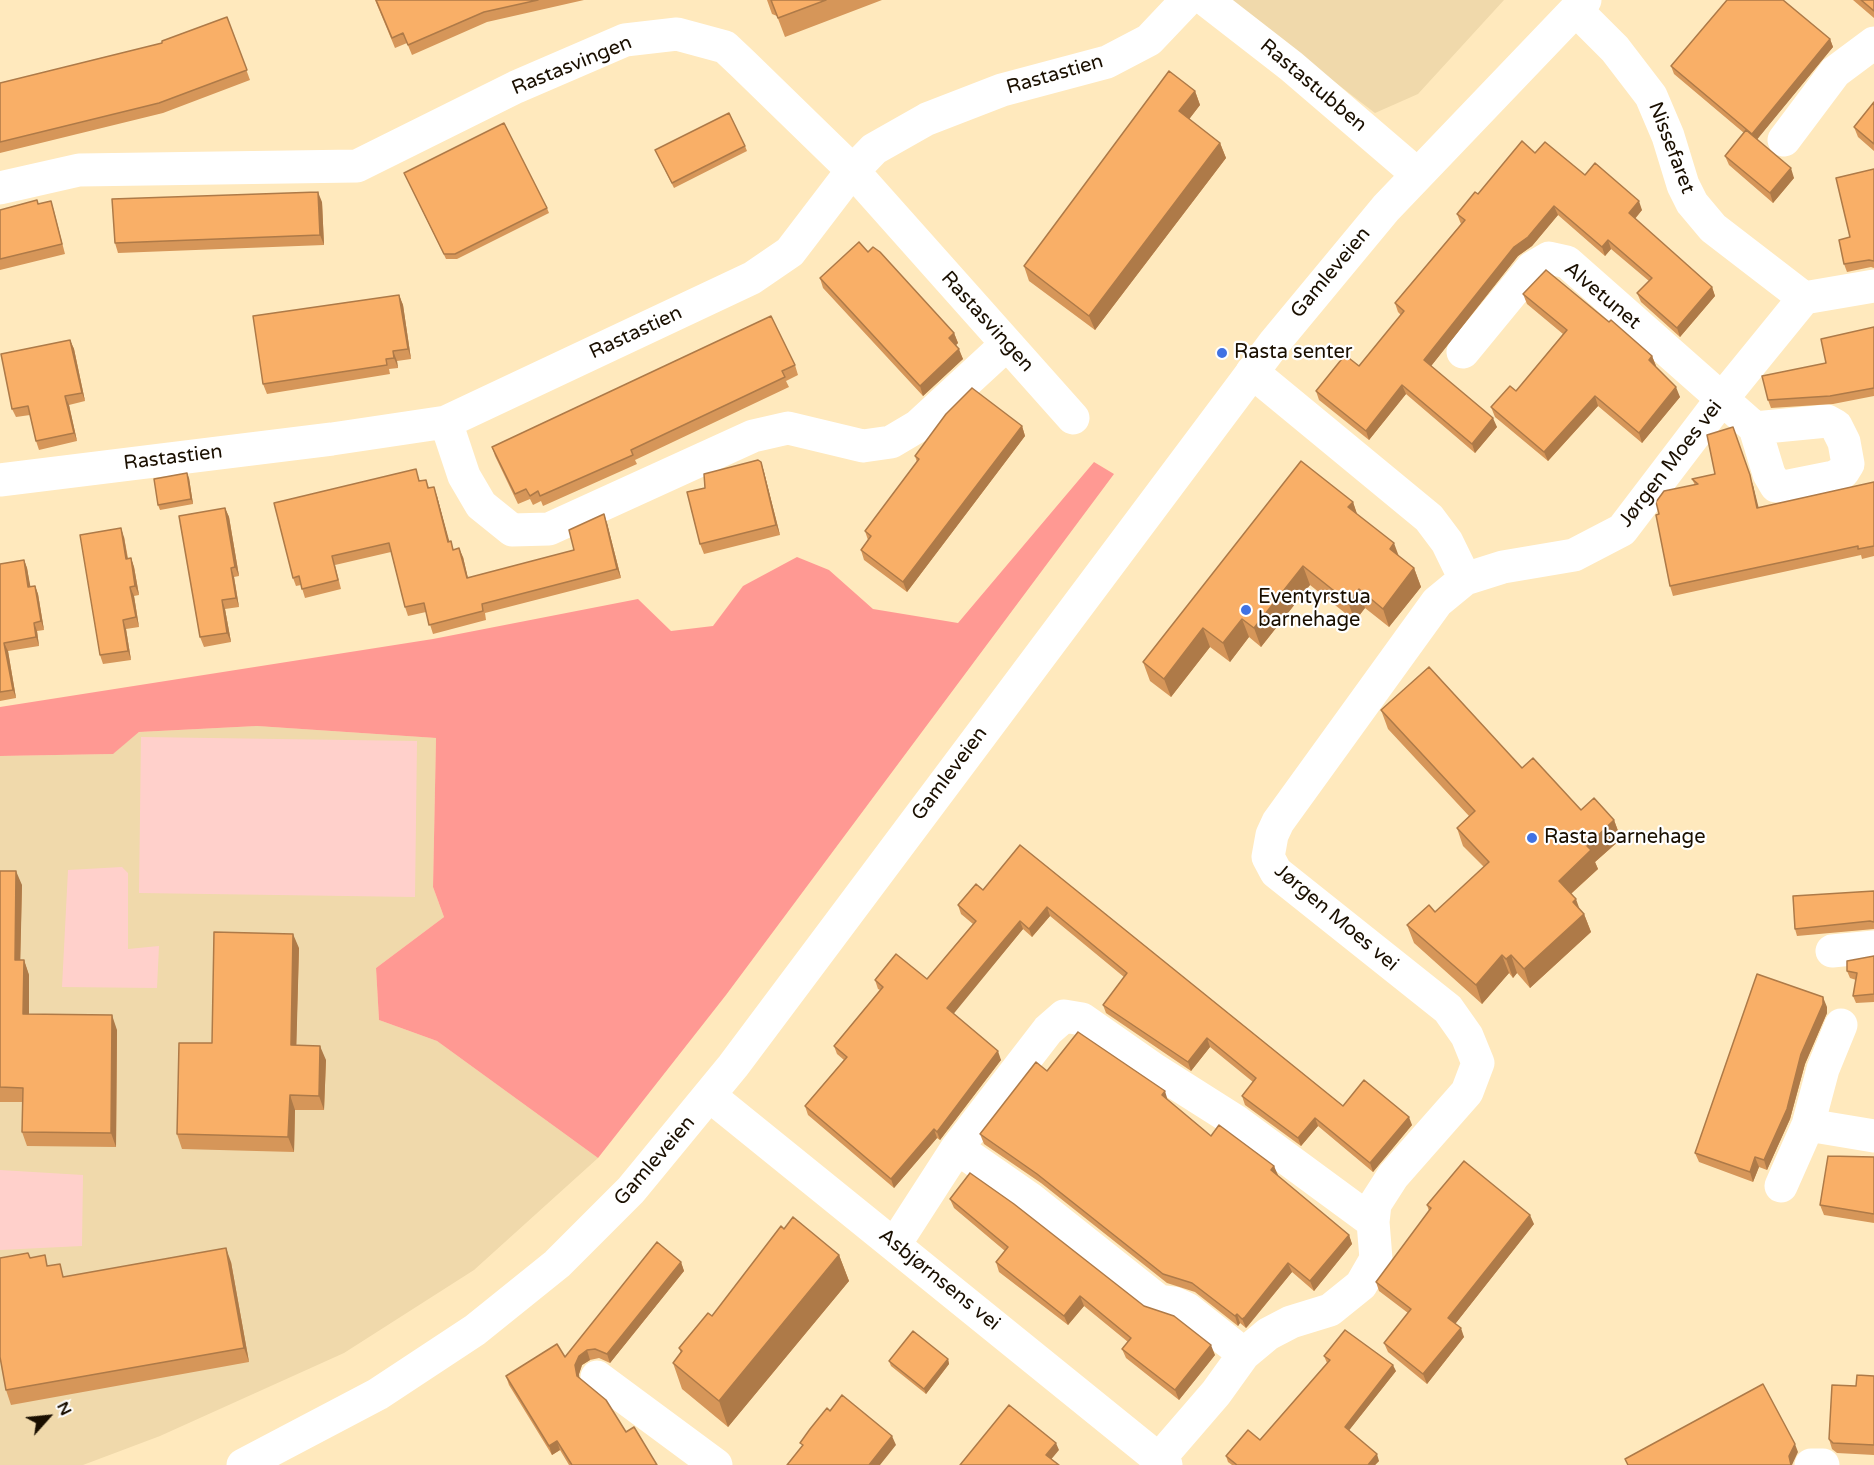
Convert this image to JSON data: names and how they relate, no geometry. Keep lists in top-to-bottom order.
{
  "streets": {
    "street": [
      "Rastasvingen",
      "Rastastien",
      "Rastastubben",
      "Nissefaret",
      "Gamleveien",
      "Alvetunet",
      "Jørgen Moes vei",
      "Asbjørnsens vei"
    ]
  },
  "crossings": [
    ["Rastasvingen", "Rastastien"],
    ["Rastastubben", "Gamleveien"],
    ["Nissefaret", "Gamleveien"],
    ["Nissefaret", "Jørgen Moes vei"],
    ["Gamleveien", "Asbjørnsens vei"],
    ["Alvetunet", "Jørgen Moes vei"],
    ["Jørgen Moes vei", "Asbjørnsens vei"]
  ],
  "places": ["Rasta senter", "Eventyrstua barnehage", "Rasta barnehage"],
  "north": "top right"
}
